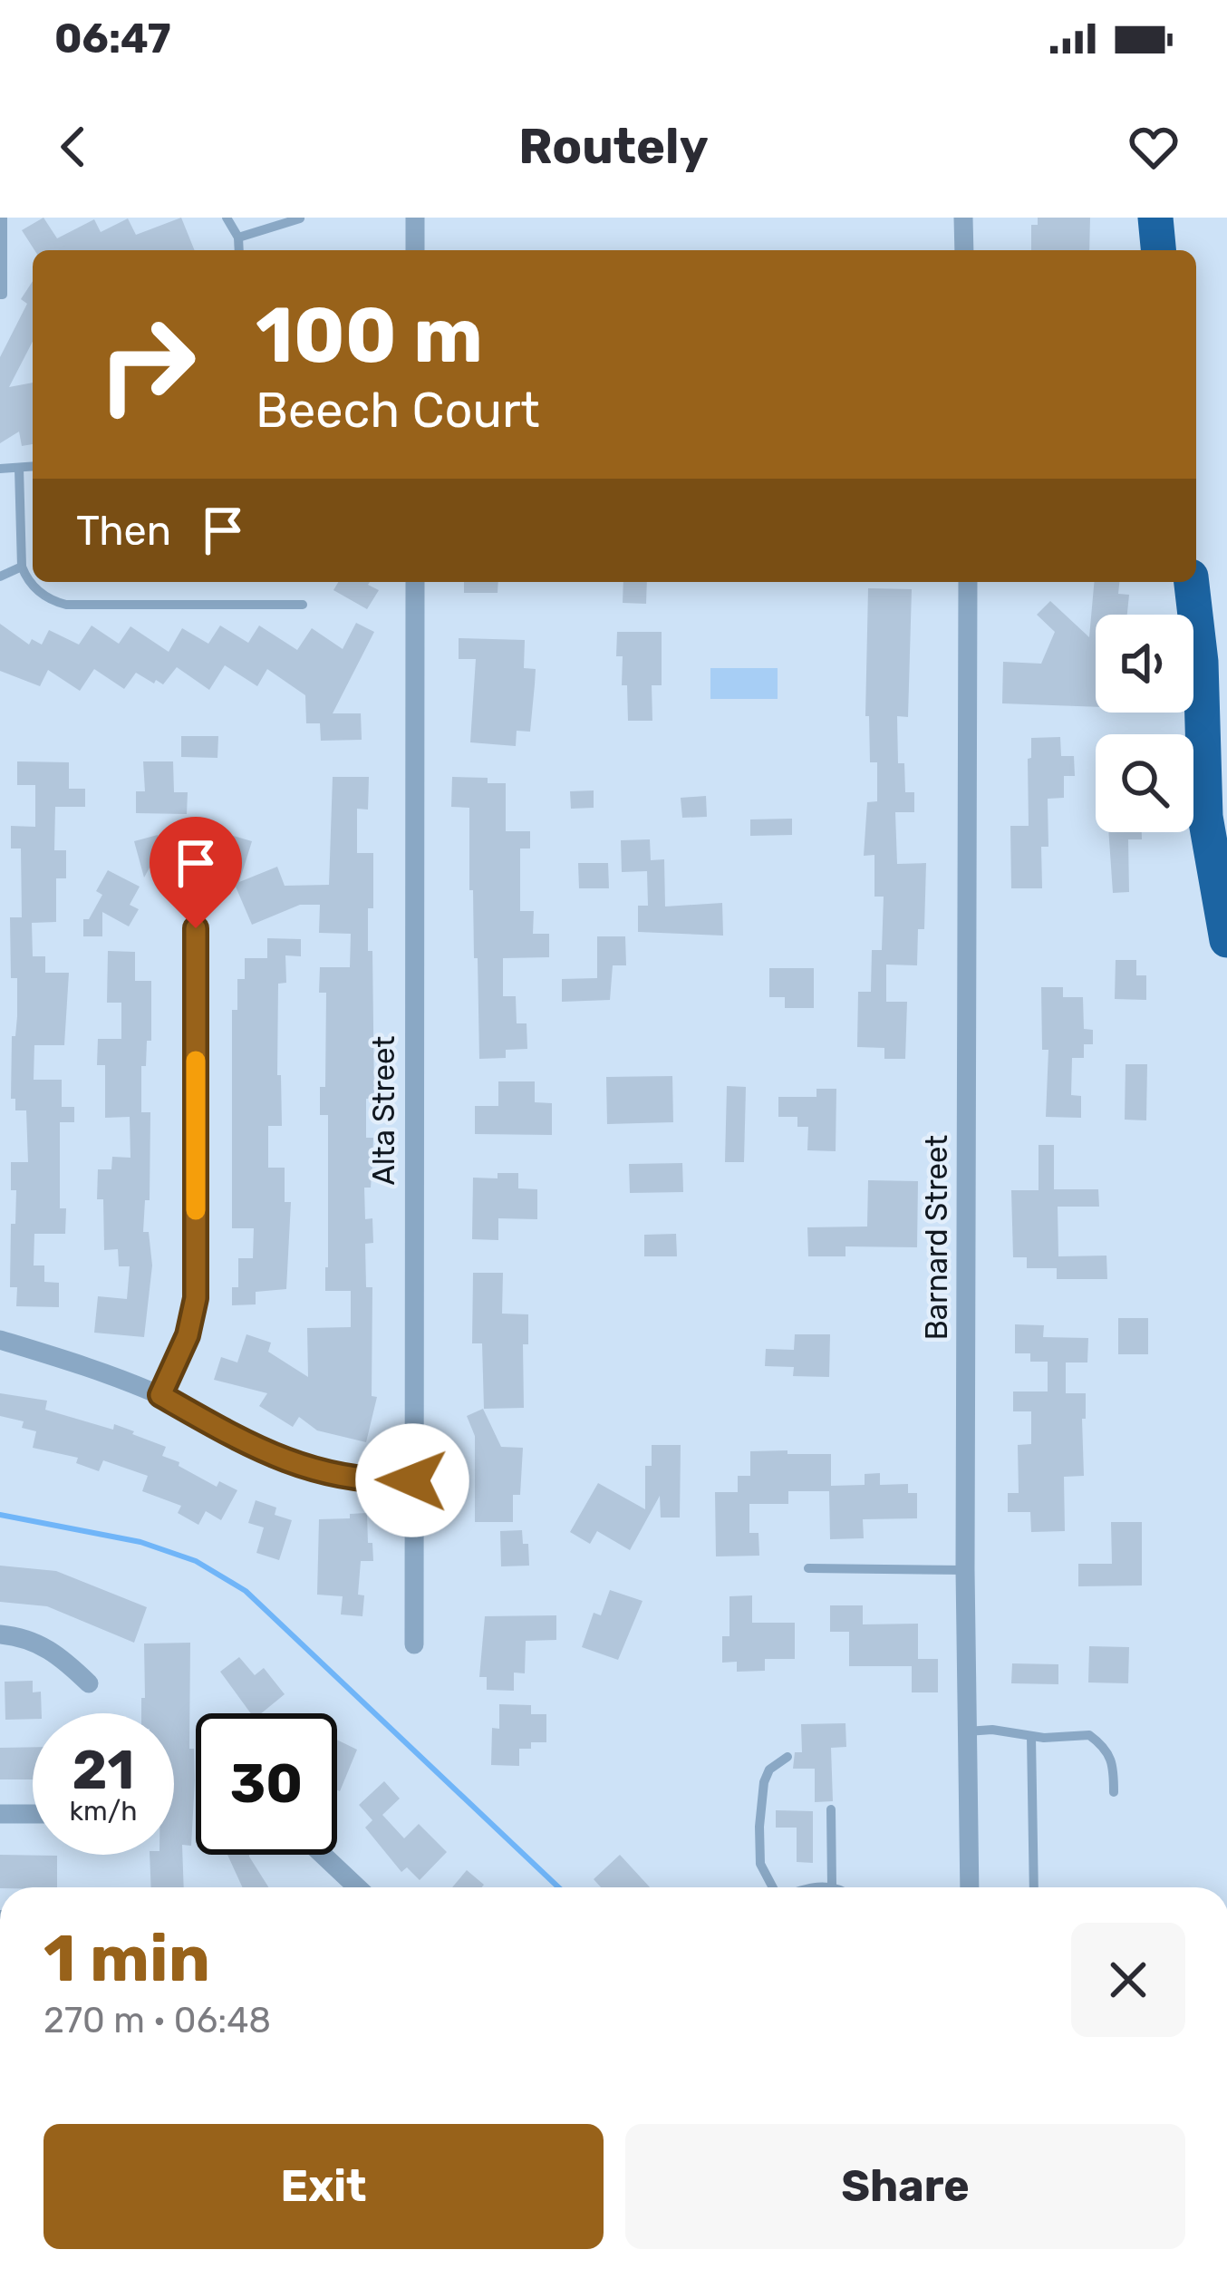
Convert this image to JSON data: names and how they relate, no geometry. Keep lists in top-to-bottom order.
{
  "streets": {
    "street": ["Alta Street", "Barnard Street"]
  },
  "page": {
    "status": "06:47",
    "header": "Routely",
    "turn": ["100 m", "Beech Court"],
    "then": "Then",
    "speed": "21 km/h",
    "limit": "30",
    "heading": ["1 min", "270 m · 06:48"],
    "buttons": ["Exit", "Share"]
  }
}
